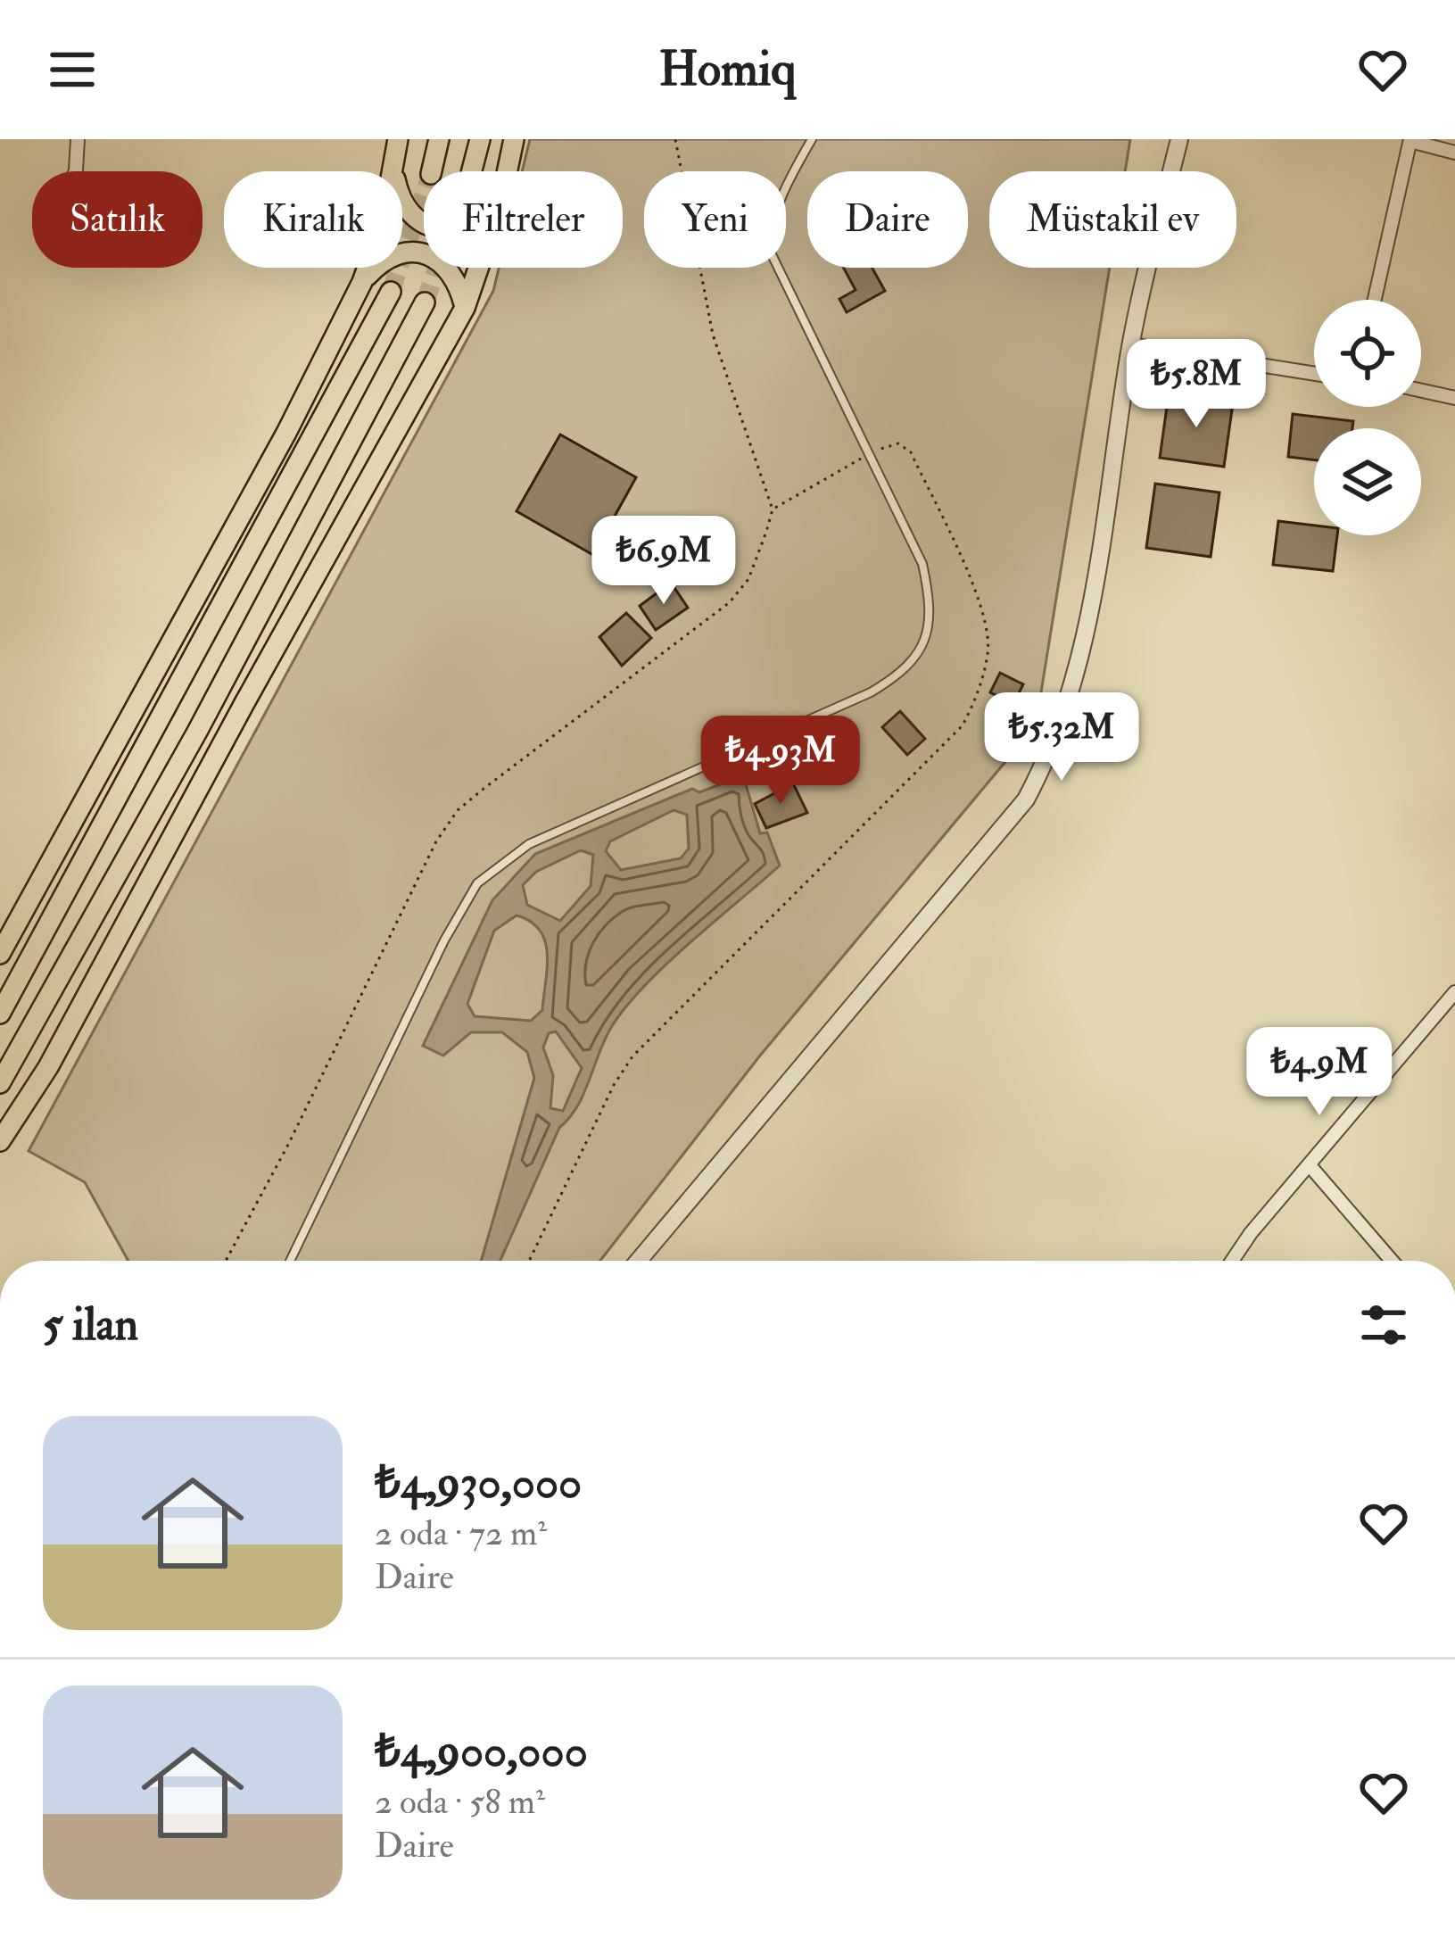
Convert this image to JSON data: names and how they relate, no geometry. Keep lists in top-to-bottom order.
{
  "page": {
    "header": "Homiq",
    "chip": [
      "Satılık",
      "Kiralık",
      "Filtreler",
      "Yeni",
      "Daire",
      "Müstakil ev"
    ],
    "price": [
      "₺5.8M",
      "₺6.9M",
      "₺5.32M",
      "₺4.93M",
      "₺4.9M"
    ],
    "heading": "5 ilan",
    "list": [
      {
        "name": "₺4,930,000",
        "note": "2 oda · 72 m² · Daire"
      },
      {
        "name": "₺4,900,000",
        "note": "2 oda · 58 m² · Daire"
      }
    ]
  }
}
